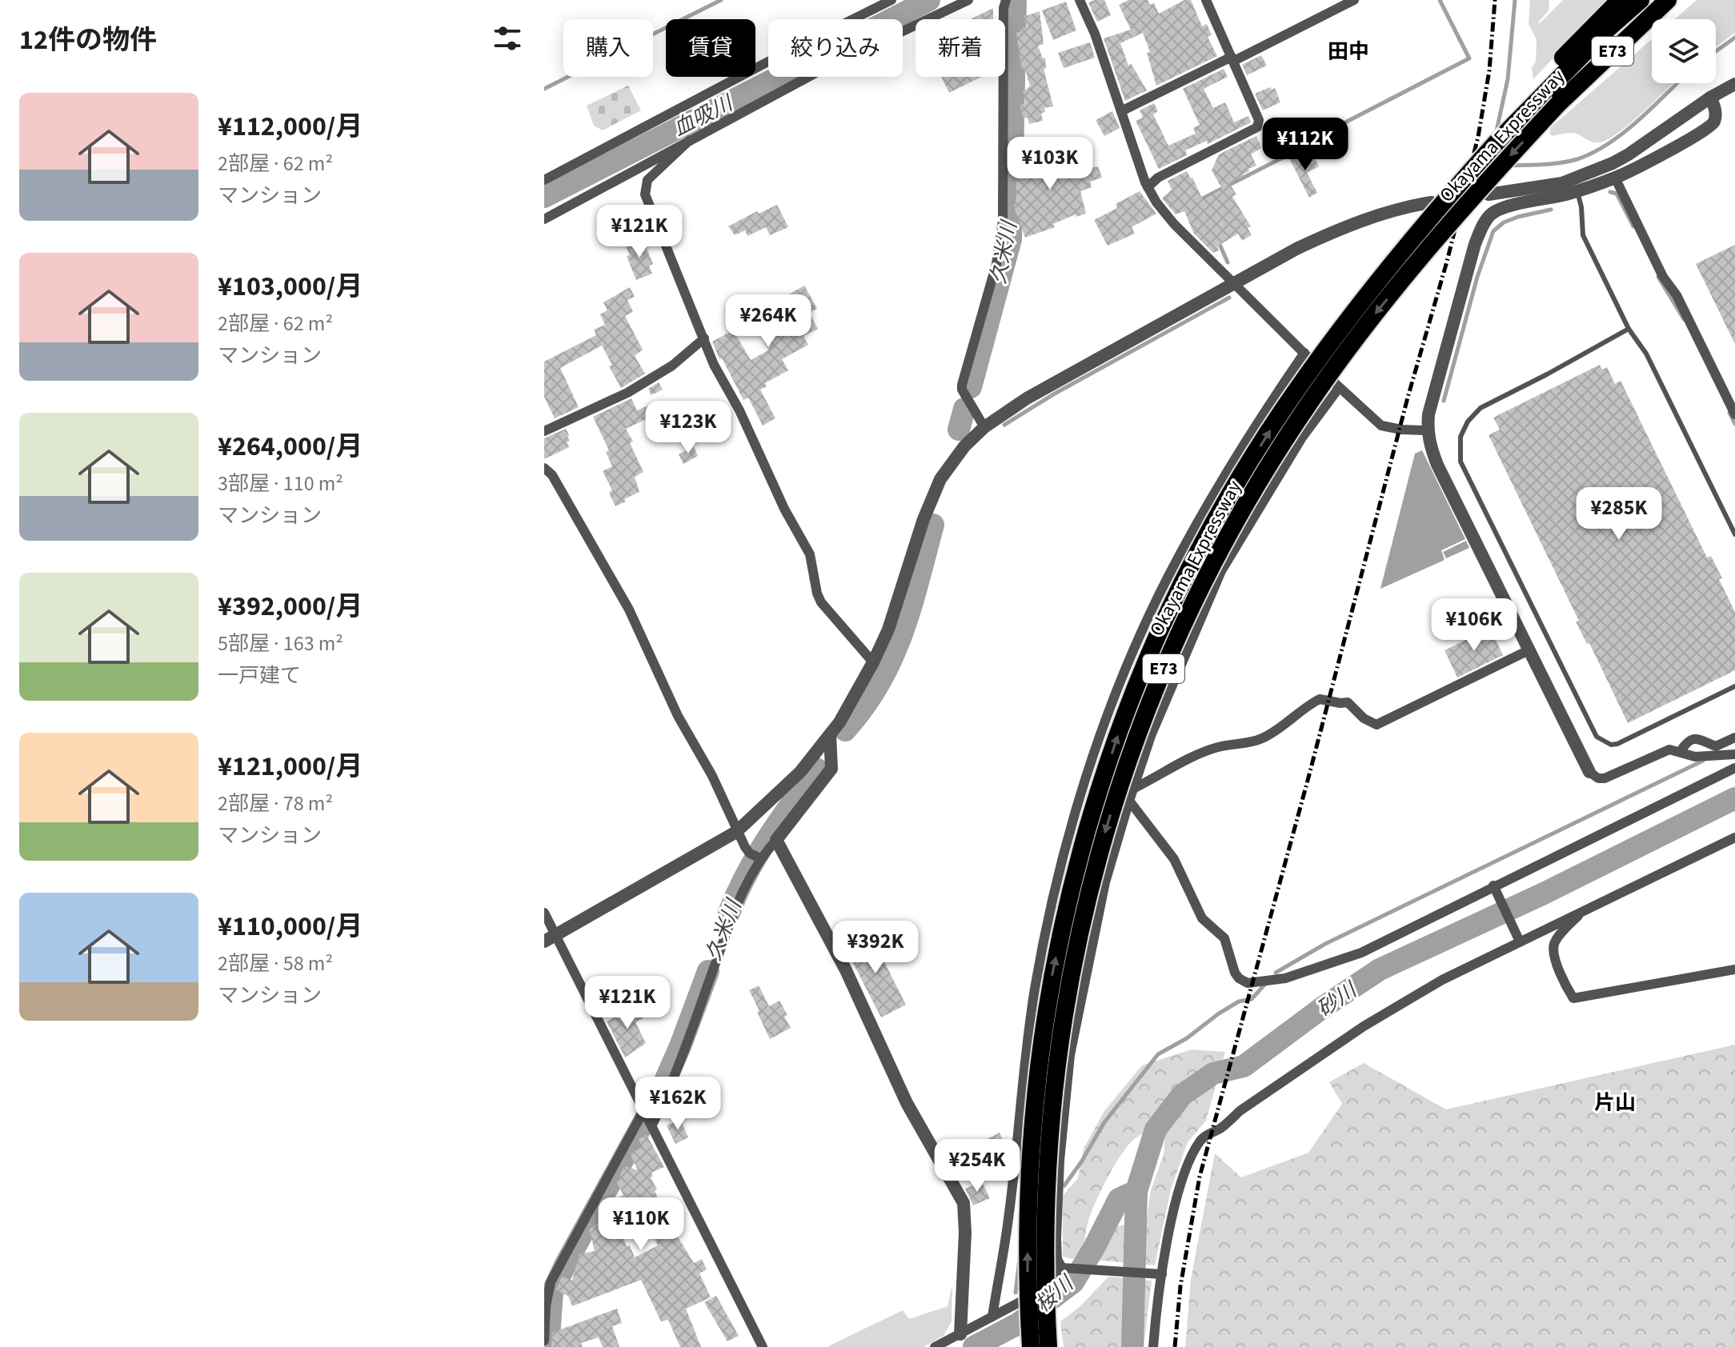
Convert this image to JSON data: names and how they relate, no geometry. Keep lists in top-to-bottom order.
{
  "streets": {
    "highway": ["E73", "Okayama Expressway"]
  },
  "districts": ["田中", "片山"],
  "water": [
    "血吸川",
    "久米川",
    "砂川",
    "桜川"
  ],
  "page": {
    "heading": "12件の物件",
    "chip": [
      "購入",
      "賃貸",
      "絞り込み",
      "新着"
    ],
    "list": [
      {
        "name": "¥112,000/月",
        "note": "2部屋 · 62 m² · マンション"
      },
      {
        "name": "¥103,000/月",
        "note": "2部屋 · 62 m² · マンション"
      },
      {
        "name": "¥264,000/月",
        "note": "3部屋 · 110 m² · マンション"
      },
      {
        "name": "¥392,000/月",
        "note": "5部屋 · 163 m² · 一戸建て"
      },
      {
        "name": "¥121,000/月",
        "note": "2部屋 · 78 m² · マンション"
      },
      {
        "name": "¥110,000/月",
        "note": "2部屋 · 58 m² · マンション"
      }
    ],
    "price": [
      "¥112K",
      "¥103K",
      "¥121K",
      "¥264K",
      "¥123K",
      "¥285K",
      "¥106K",
      "¥392K",
      "¥121K",
      "¥162K",
      "¥254K",
      "¥110K"
    ]
  }
}
